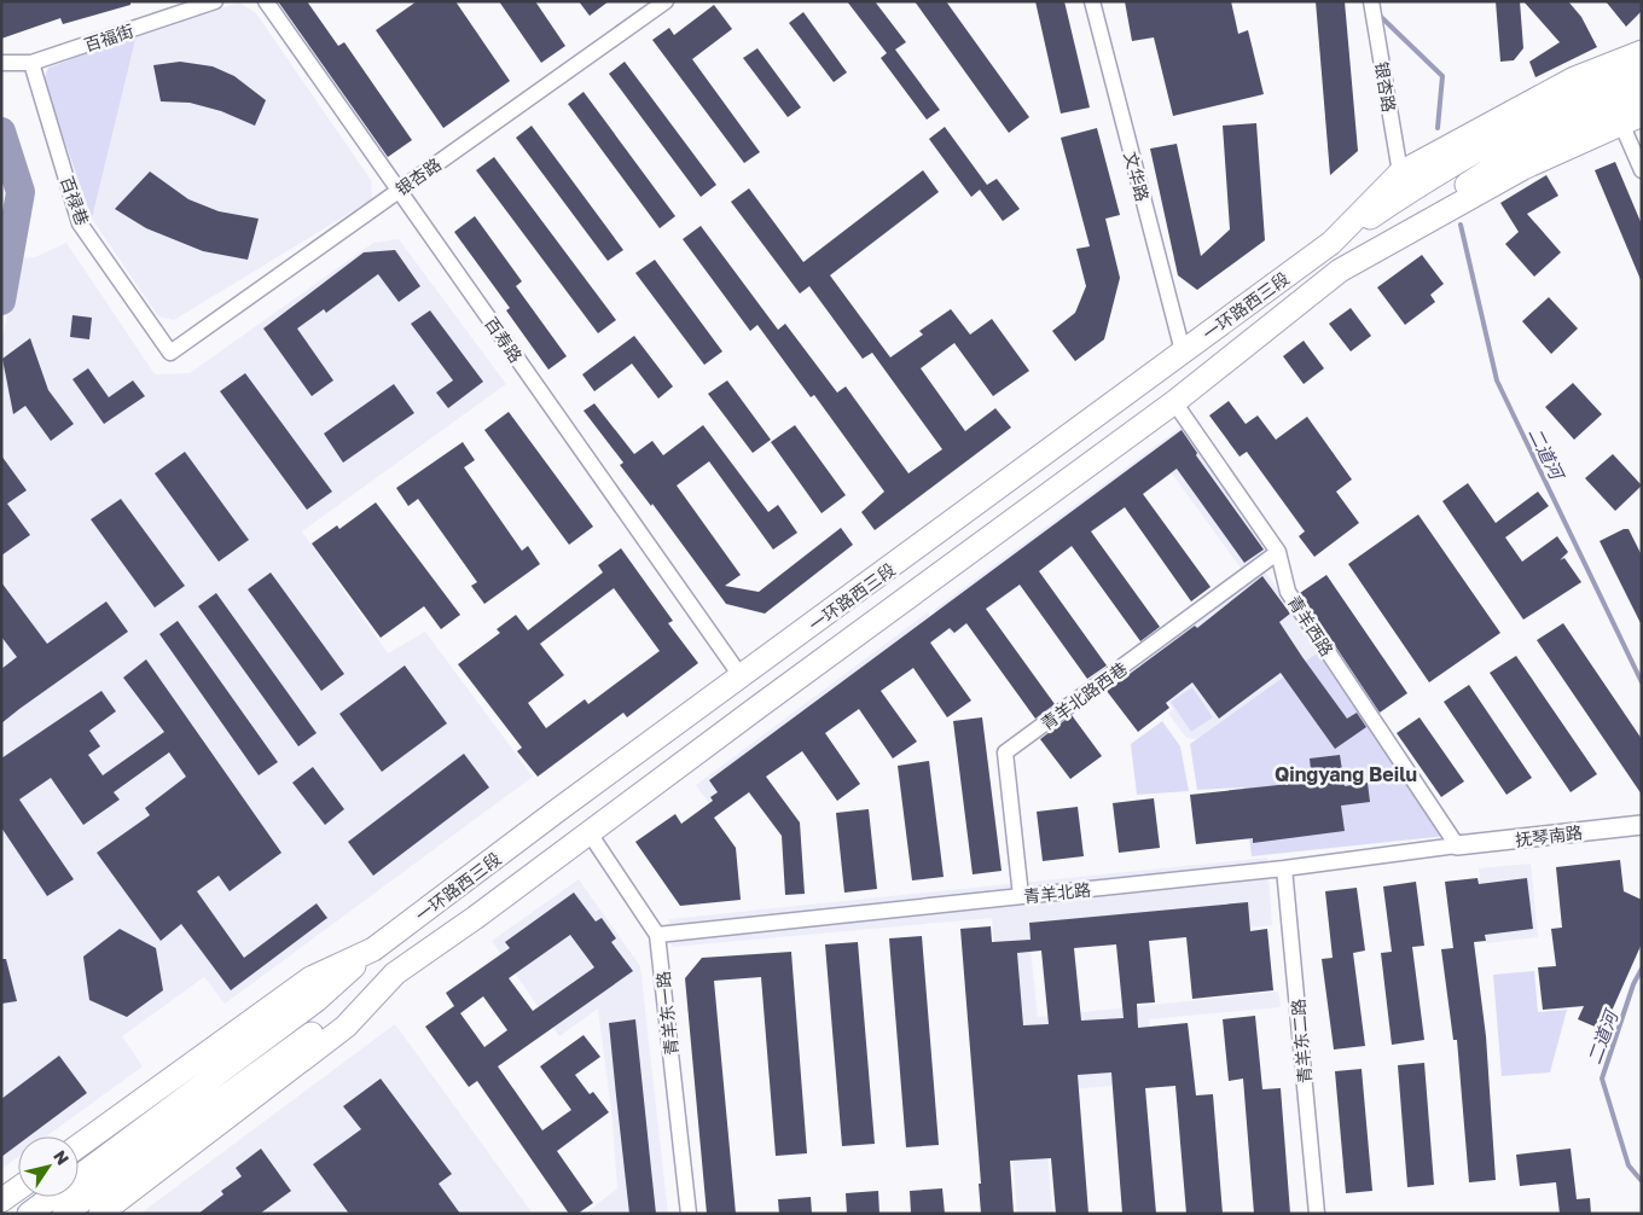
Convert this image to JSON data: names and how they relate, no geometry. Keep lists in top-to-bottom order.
{
  "streets": {
    "main road": ["一环路西三段"],
    "street": [
      "百福街",
      "银杏路",
      "文华路",
      "百禄巷",
      "百寿路",
      "青羊西路",
      "青羊北路西巷",
      "抚琴南路",
      "青羊北路",
      "青羊东一路",
      "青羊东二路"
    ]
  },
  "crossings": [
    ["百福街", "百禄巷"],
    ["银杏路", "百禄巷"],
    ["银杏路", "一环路西三段"],
    ["银杏路", "百寿路"],
    ["文华路", "一环路西三段"],
    ["一环路西三段", "百寿路"],
    ["一环路西三段", "青羊西路"],
    ["一环路西三段", "青羊东一路"],
    ["青羊西路", "青羊北路西巷"],
    ["青羊西路", "抚琴南路"],
    ["青羊西路", "青羊北路"],
    ["青羊北路西巷", "青羊北路"],
    ["抚琴南路", "青羊北路"],
    ["青羊北路", "青羊东一路"],
    ["青羊北路", "青羊东二路"]
  ],
  "districts": ["Qingyang Beilu"],
  "water": ["二道河"],
  "north": "top right"
}
